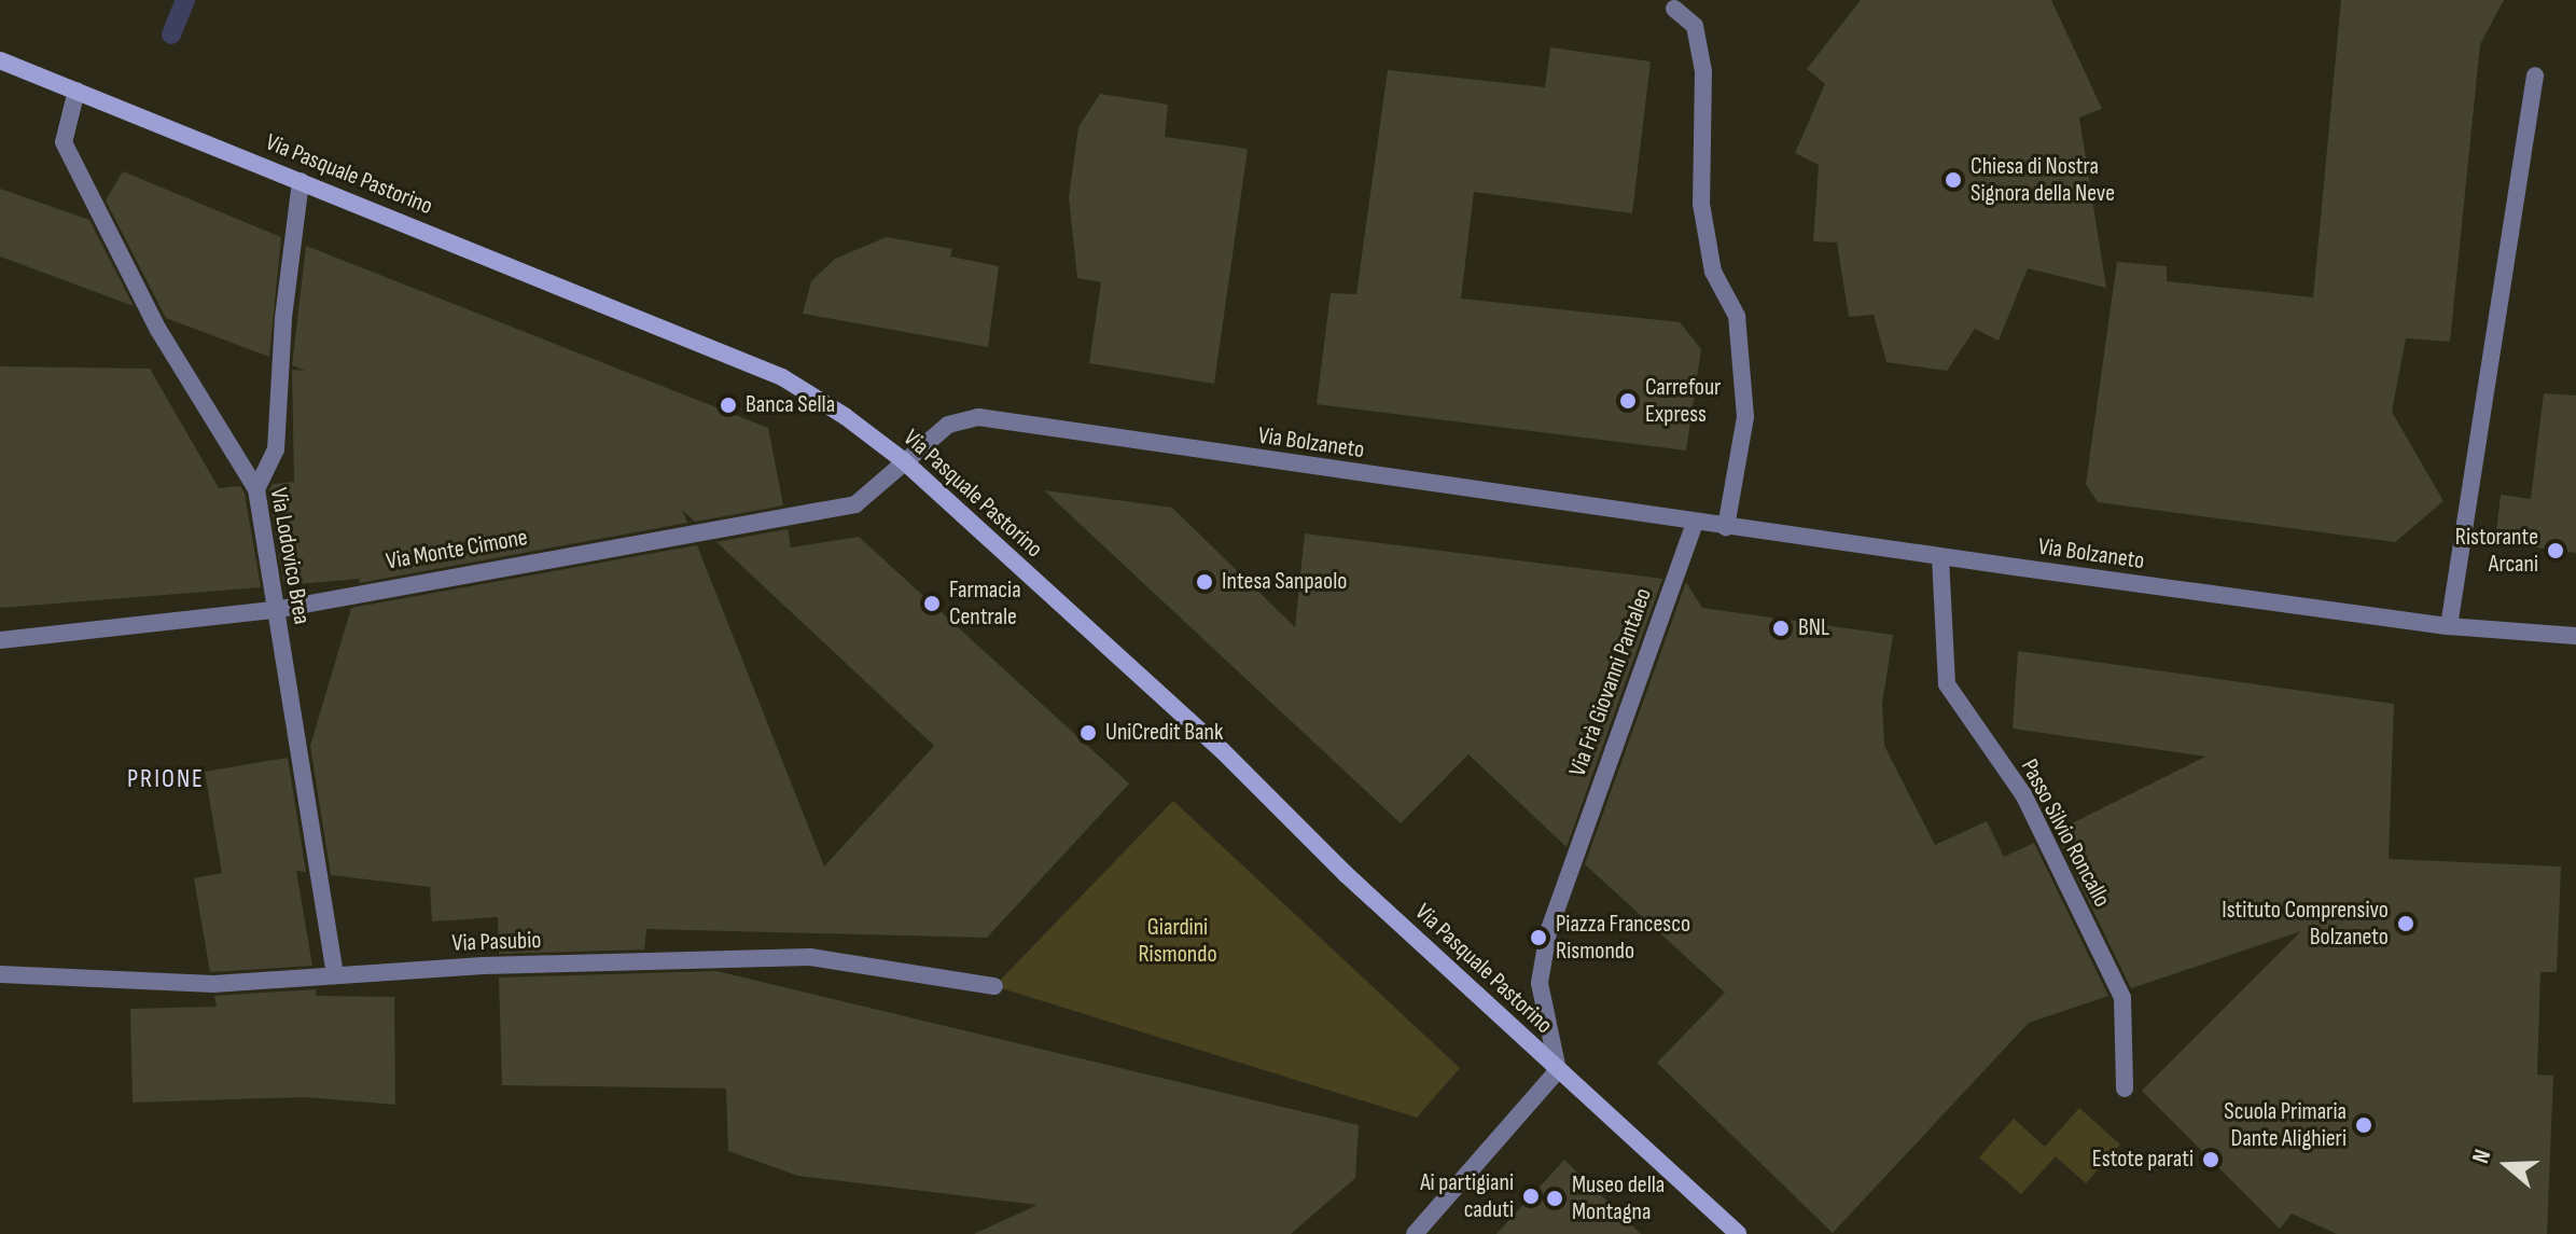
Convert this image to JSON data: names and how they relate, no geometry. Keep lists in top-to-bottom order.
{
  "streets": {
    "main road": ["Via Pasquale Pastorino"],
    "street": [
      "Via Bolzaneto",
      "Via Monte Cimone",
      "Via Lodovico Brea",
      "Via Frà Giovanni Pantaleo",
      "Passo Silvio Roncallo",
      "Via Pasubio"
    ]
  },
  "crossings": [
    ["Via Pasquale Pastorino", "Via Bolzaneto"],
    ["Via Pasquale Pastorino", "Via Monte Cimone"],
    ["Via Pasquale Pastorino", "Via Lodovico Brea"],
    ["Via Pasquale Pastorino", "Via Frà Giovanni Pantaleo"],
    ["Via Bolzaneto", "Via Monte Cimone"],
    ["Via Bolzaneto", "Via Frà Giovanni Pantaleo"],
    ["Via Bolzaneto", "Passo Silvio Roncallo"],
    ["Via Monte Cimone", "Via Lodovico Brea"],
    ["Via Lodovico Brea", "Via Pasubio"]
  ],
  "districts": ["PRIONE"],
  "parks": ["Giardini Rismondo"],
  "places": [
    "Chiesa di Nostra Signora della Neve",
    "Carrefour Express",
    "Banca Sella",
    "Ristorante Arcani",
    "Intesa Sanpaolo",
    "Farmacia Centrale",
    "BNL",
    "UniCredit Bank",
    "Istituto Comprensivo Bolzaneto",
    "Piazza Francesco Rismondo",
    "Scuola Primaria Dante Alighieri",
    "Estote parati",
    "Ai partigiani caduti",
    "Museo della Montagna"
  ],
  "north": "left"
}
